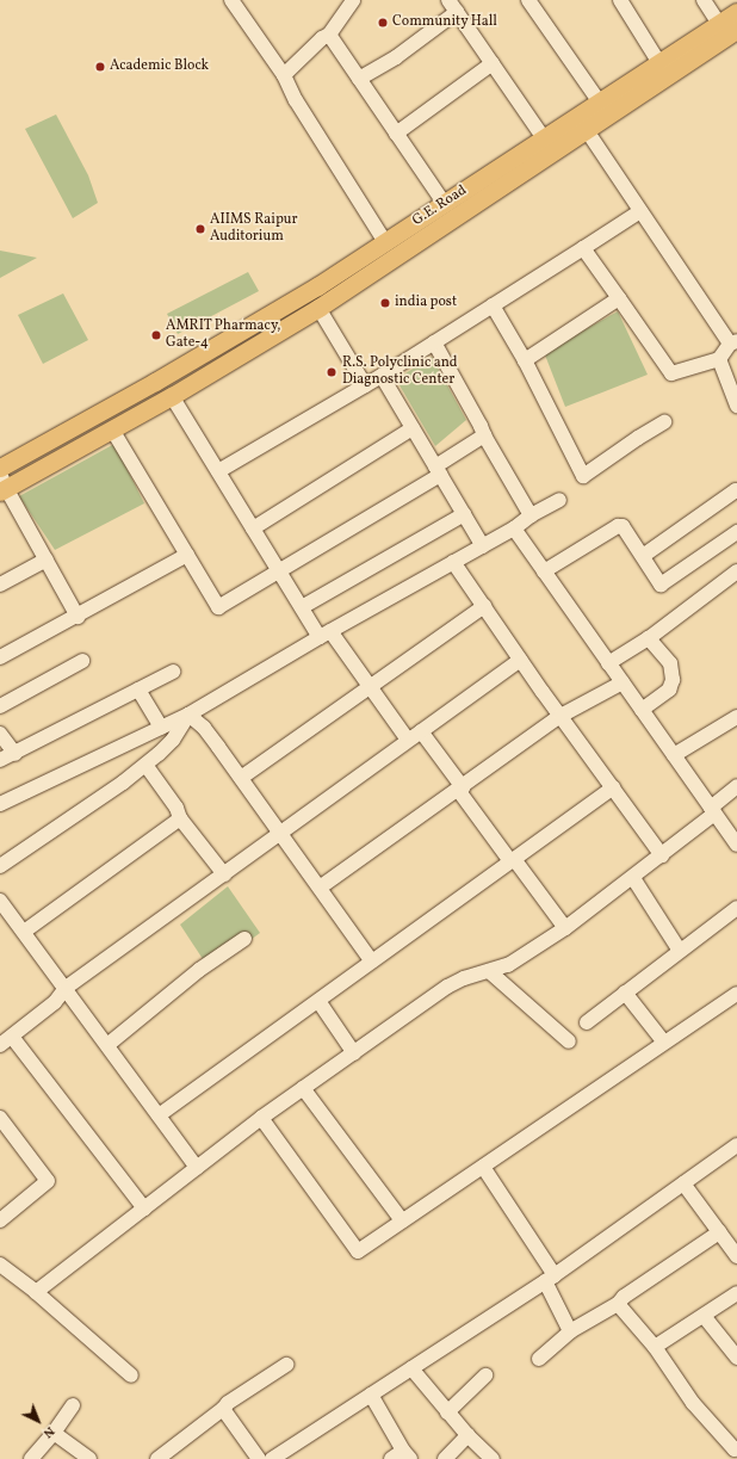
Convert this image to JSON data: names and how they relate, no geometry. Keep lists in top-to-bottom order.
{
  "streets": {
    "main road": ["G.E. Road"]
  },
  "places": [
    "Community Hall",
    "Academic Block",
    "AIIMS Raipur Auditorium",
    "india post",
    "AMRIT Pharmacy, Gate-4",
    "R.S. Polyclinic and Diagnostic Center"
  ],
  "north": "bottom right"
}
